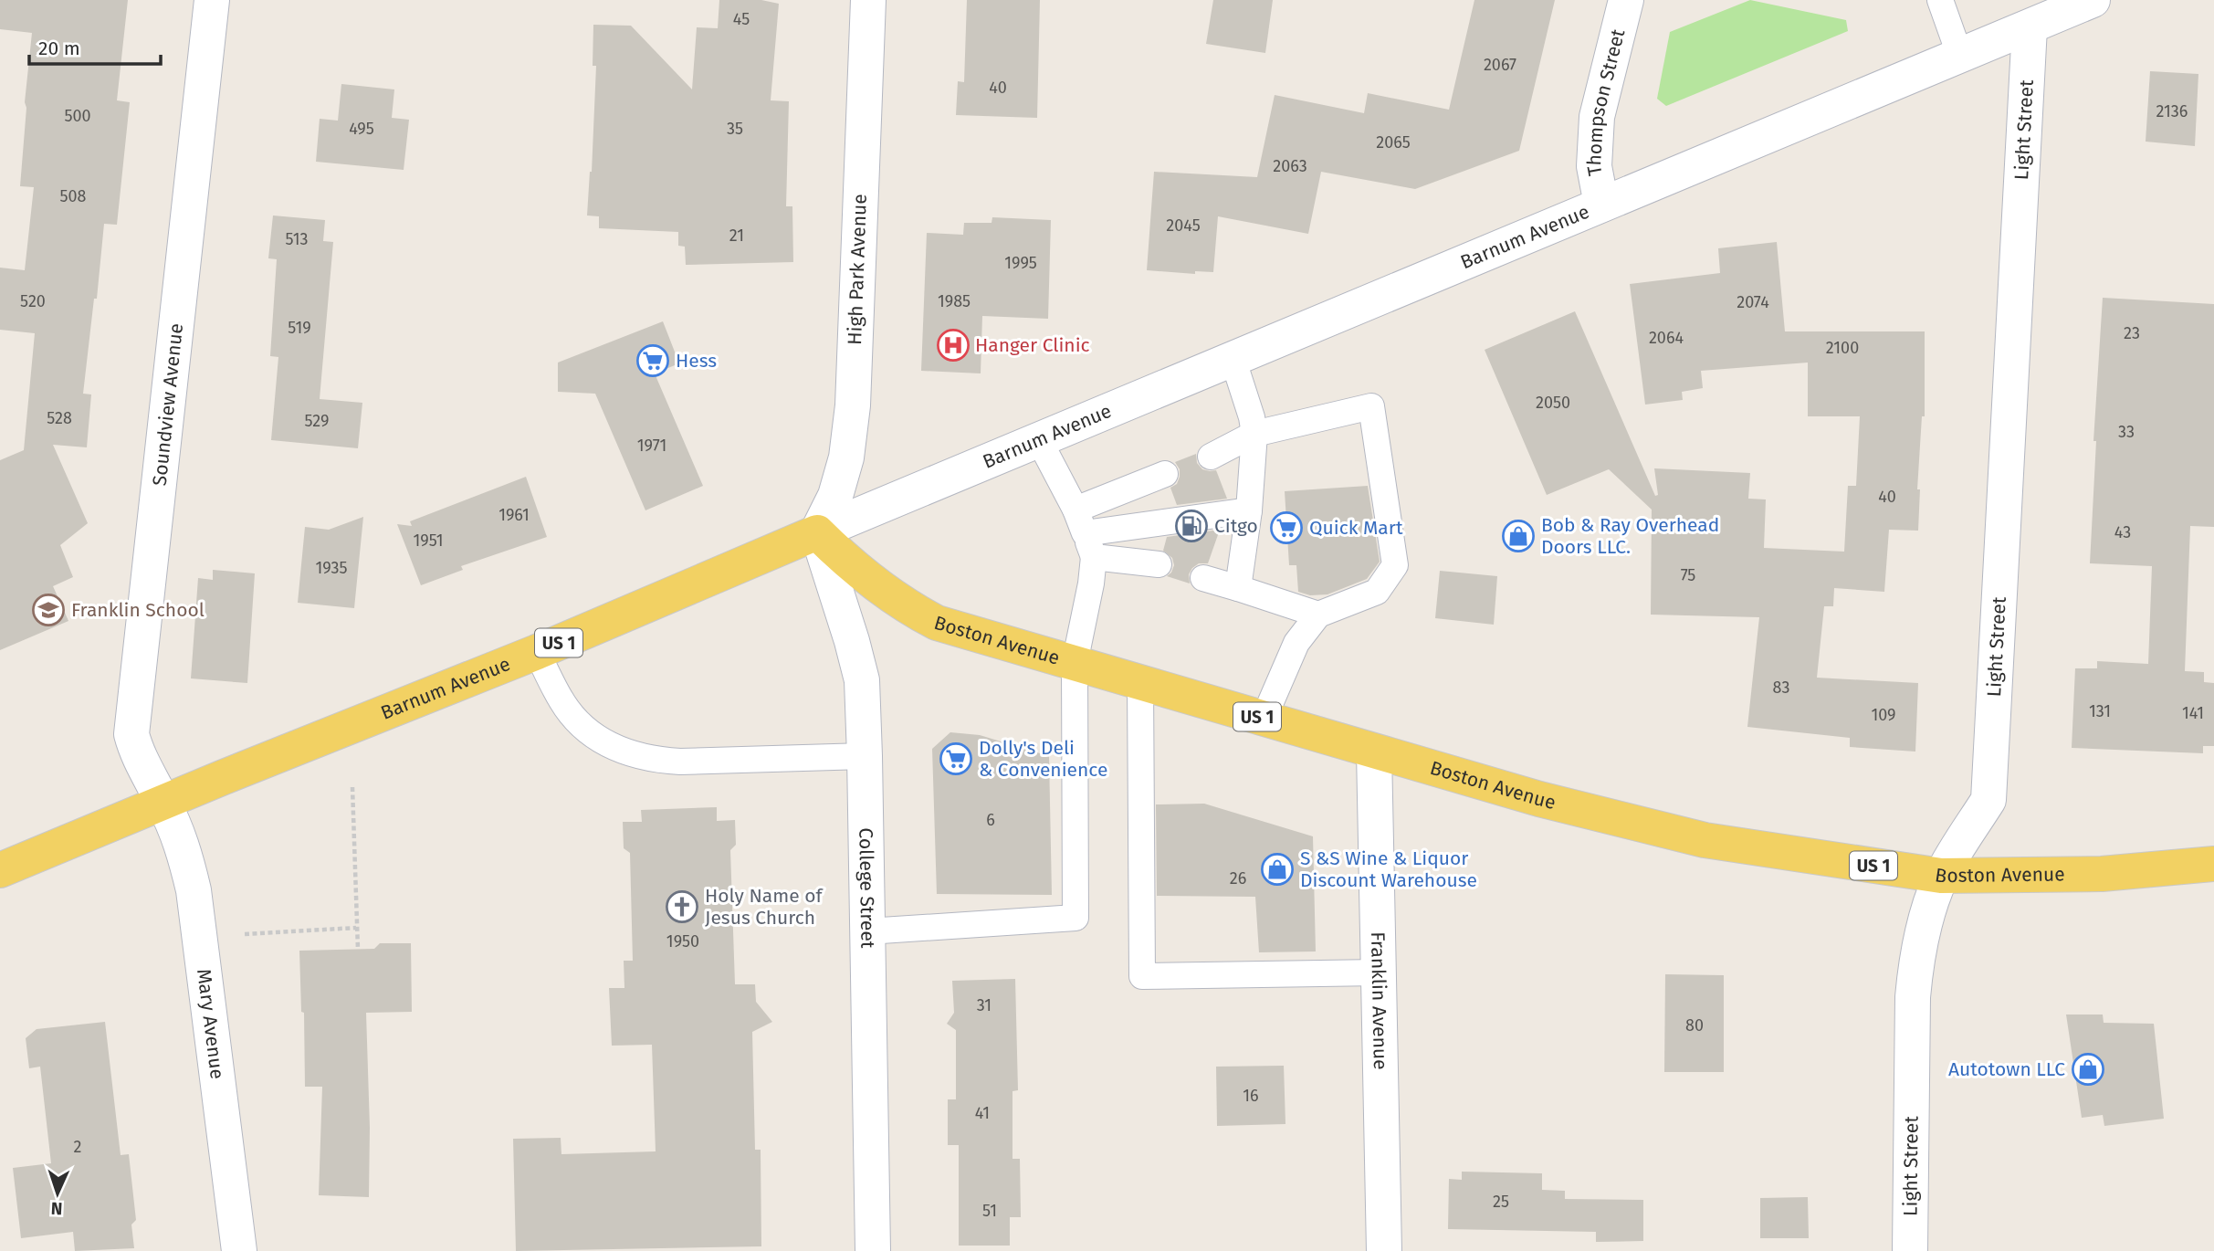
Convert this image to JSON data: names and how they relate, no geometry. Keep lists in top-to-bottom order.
{
  "streets": {
    "main road": ["Barnum Avenue", "Boston Avenue", "US 1"],
    "street": [
      "Thompson Street",
      "Light Street",
      "High Park Avenue",
      "Soundview Avenue",
      "College Street",
      "Franklin Avenue",
      "Mary Avenue"
    ]
  },
  "crossings": [
    ["Thompson Street", "Barnum Avenue"],
    ["Light Street", "Barnum Avenue"],
    ["Light Street", "Boston Avenue"],
    ["Barnum Avenue", "High Park Avenue"],
    ["Barnum Avenue", "Soundview Avenue"],
    ["Barnum Avenue", "Boston Avenue"],
    ["Barnum Avenue", "College Street"],
    ["Barnum Avenue", "Mary Avenue"],
    ["High Park Avenue", "Boston Avenue"],
    ["High Park Avenue", "College Street"],
    ["Soundview Avenue", "Mary Avenue"],
    ["Boston Avenue", "College Street"],
    ["Boston Avenue", "Franklin Avenue"]
  ],
  "places": {
    "hospital": ["Hanger Clinic"],
    "supermarket": ["Hess", "Quick Mart", "Dolly's Deli & Convenience"],
    "fuel station": ["Citgo"],
    "shop": ["Bob & Ray Overhead Doors LLC.", "S &S Wine & Liquor Discount Warehouse", "Autotown LLC"],
    "school or university": ["Franklin School"],
    "church": ["Holy Name of Jesus Church"]
  },
  "house_numbers": [
    "45",
    "2067",
    "40",
    "2136",
    "500",
    "495",
    "35",
    "2065",
    "2063",
    "508",
    "2045",
    "21",
    "513",
    "1995",
    "520",
    "1985",
    "2074",
    "519",
    "23",
    "2064",
    "2100",
    "2050",
    "528",
    "529",
    "33",
    "1971",
    "40",
    "1961",
    "43",
    "1951",
    "1935",
    "75",
    "83",
    "131",
    "141",
    "109",
    "6",
    "26",
    "1950",
    "31",
    "80",
    "16",
    "41",
    "2",
    "25",
    "51"
  ],
  "scale_bar": "20 m",
  "north": "bottom"
}
